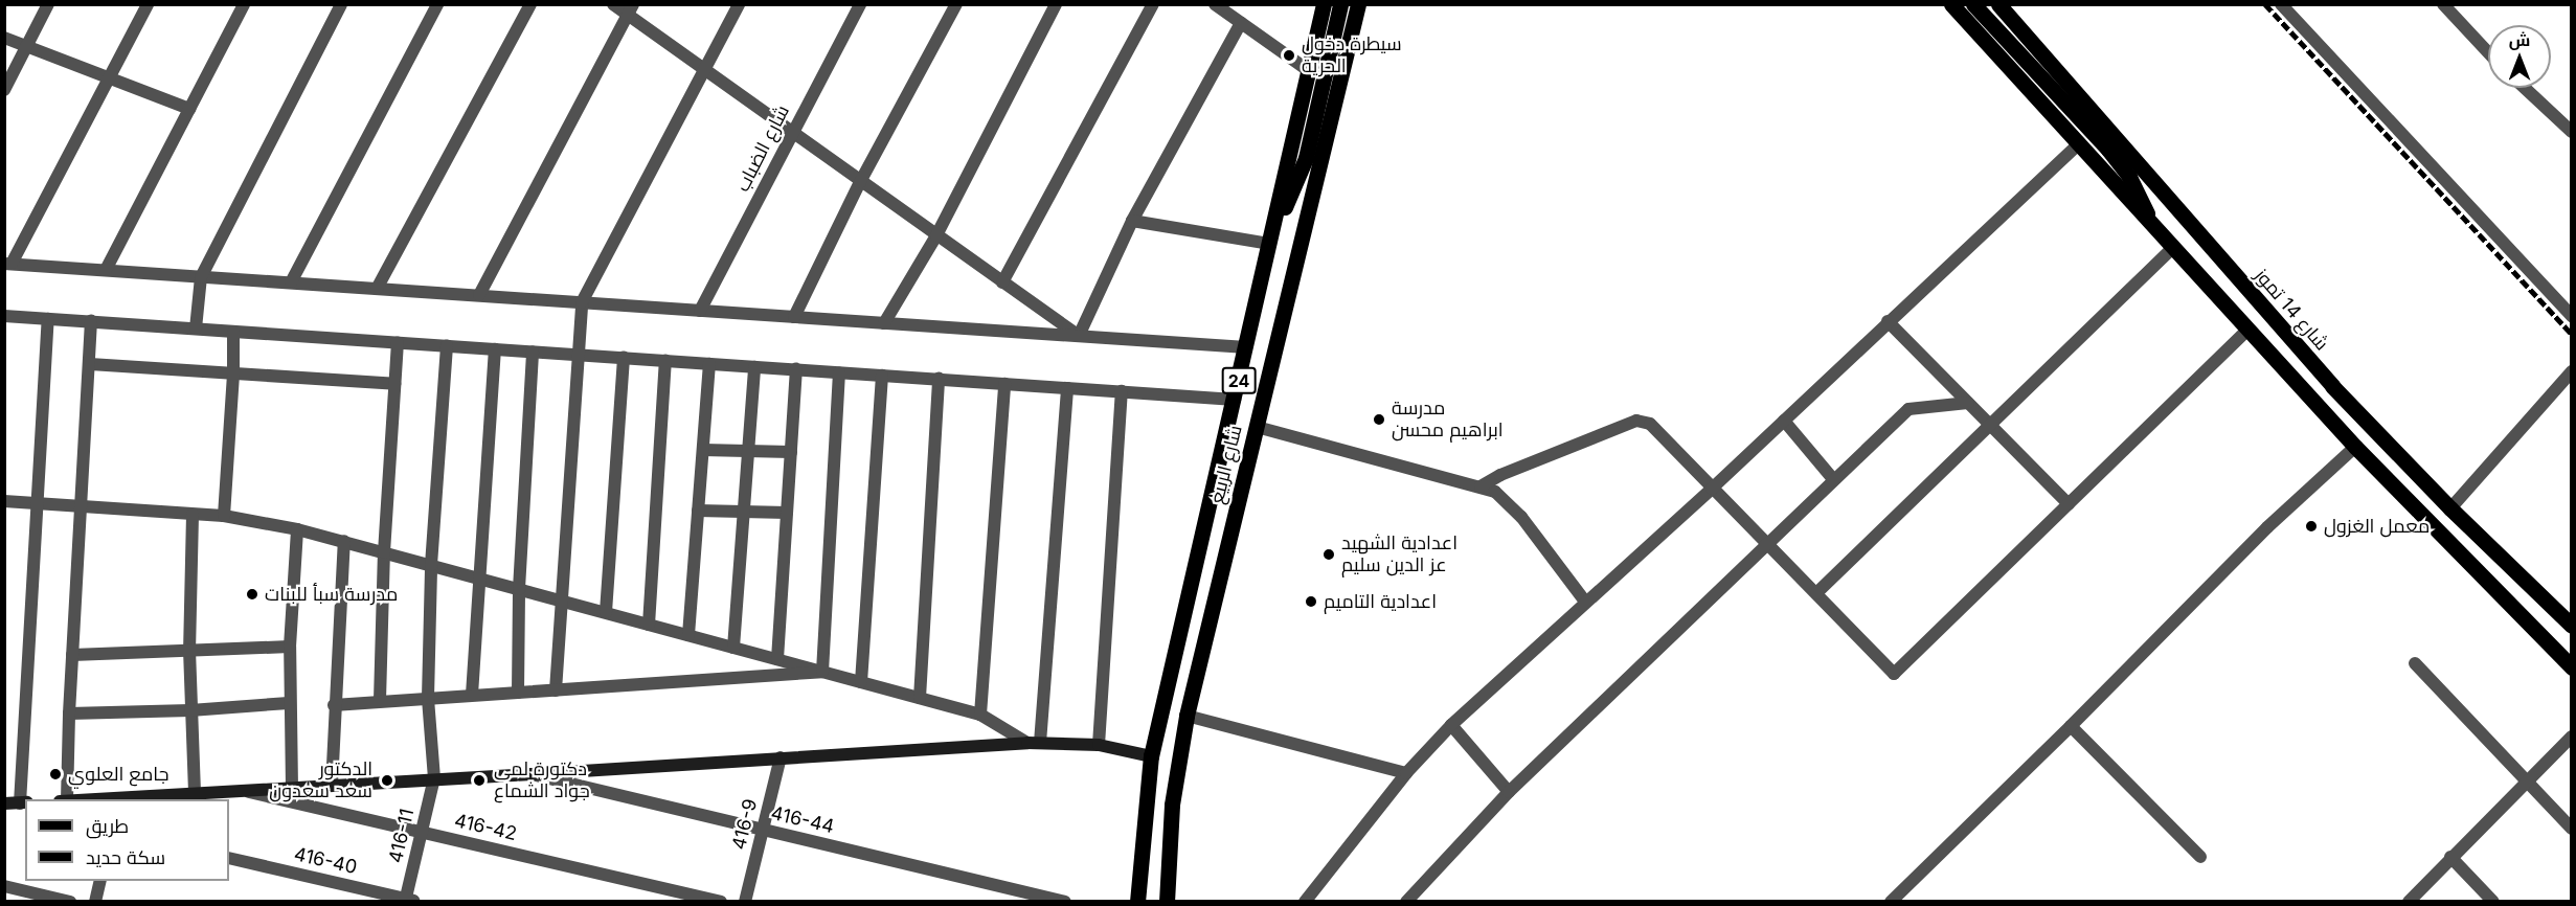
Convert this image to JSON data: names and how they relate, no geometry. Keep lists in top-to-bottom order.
{
  "streets": {
    "main road": ["شارع 14 تموز", "24", "شارع الربيع"],
    "street": [
      "شارع الضباب",
      "416-44",
      "416-9",
      "416-42",
      "416-11",
      "416-40"
    ]
  },
  "crossings": [
    ["416-44", "416-9"],
    ["416-42", "416-11"],
    ["416-11", "416-40"]
  ],
  "places": [
    "سيطرة دخول الحرية",
    "مدرسة ابراهيم محسن",
    "معمل الغزول",
    "اعدادية الشهيد عز الدين سليم",
    "مدرسة سبأ للبنات",
    "اعدادية التاميم",
    "جامع العلوي",
    "الدكتور سعد سعدون",
    "دكتورة لمى جواد الشماع"
  ],
  "legend": ["طريق", "سكة حديد"],
  "north": "top"
}
